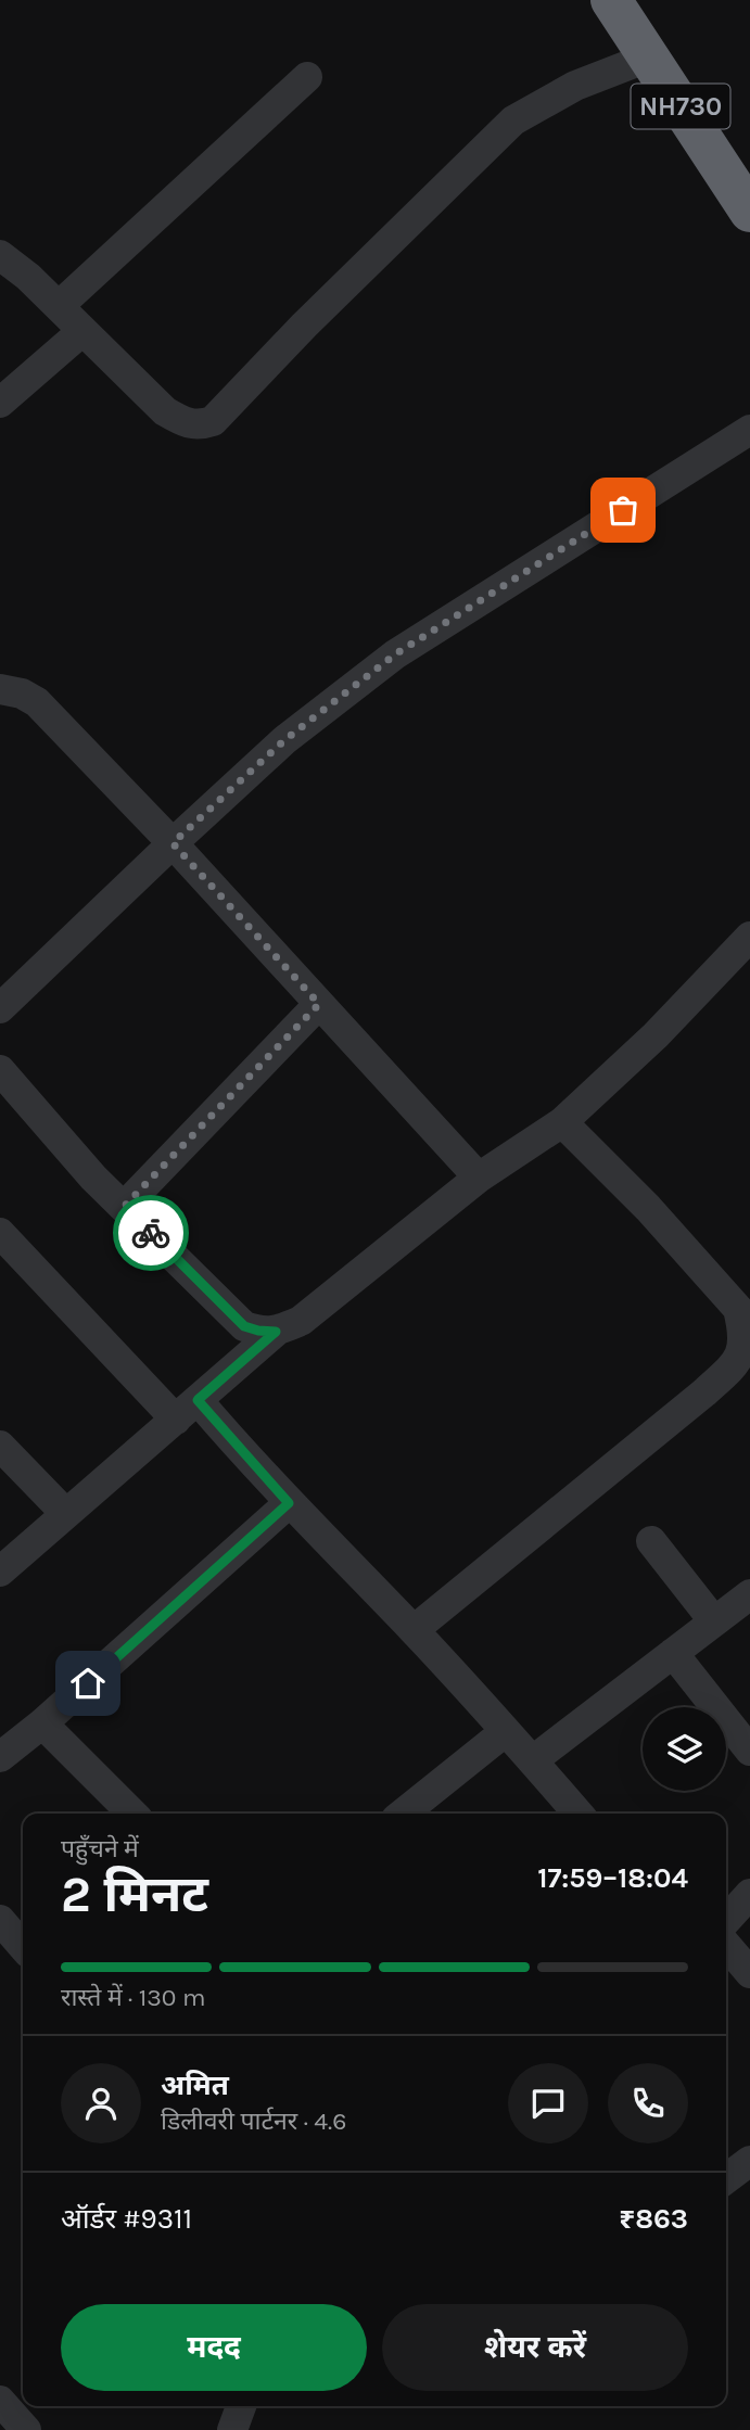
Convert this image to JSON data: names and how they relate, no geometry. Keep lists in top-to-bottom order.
{
  "streets": {
    "highway": ["NH730"]
  },
  "page": {
    "heading": ["2 मिनट", "पहुँचने में", "17:59–18:04"],
    "panel": [
      "अमित",
      "डिलीवरी पार्टनर · 4.6",
      "ऑर्डर #9311",
      "₹863"
    ],
    "bar": "रास्ते में · 130 m",
    "buttons": ["मदद", "शेयर करें"]
  }
}
